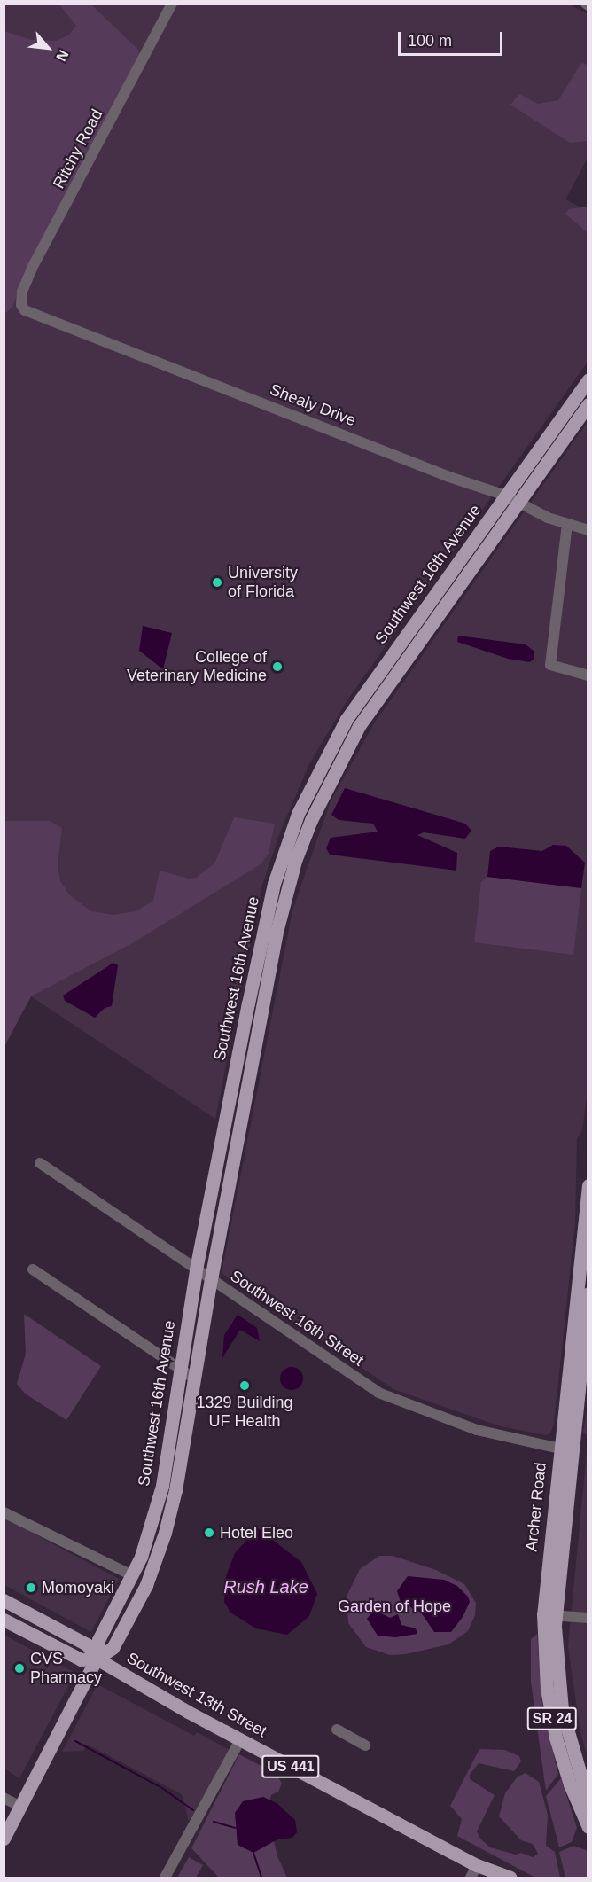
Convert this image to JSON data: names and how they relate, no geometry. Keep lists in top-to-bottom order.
{
  "streets": {
    "main road": [
      "Southwest 16th Avenue",
      "Archer Road",
      "Southwest 13th Street",
      "SR 24",
      "US 441"
    ],
    "street": ["Ritchy Road", "Shealy Drive", "Southwest 16th Street"]
  },
  "crossings": [
    ["Ritchy Road", "Shealy Drive"],
    ["Shealy Drive", "Southwest 16th Avenue"],
    ["Southwest 16th Avenue", "Southwest 16th Street"],
    ["Southwest 16th Avenue", "Southwest 13th Street"],
    ["Southwest 16th Street", "Archer Road"]
  ],
  "water": ["Rush Lake"],
  "parks": ["Garden of Hope"],
  "places": [
    "University of Florida",
    "College of Veterinary Medicine",
    "1329 Building UF Health",
    "Hotel Eleo",
    "Momoyaki",
    "CVS Pharmacy"
  ],
  "scale_bar": "100 m",
  "north": "bottom right"
}
